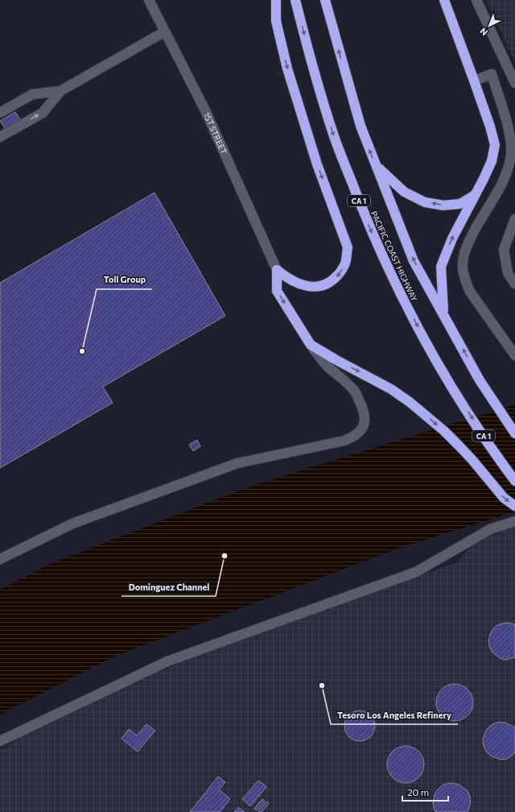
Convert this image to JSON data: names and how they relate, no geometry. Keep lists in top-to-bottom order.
{
  "streets": {
    "highway": ["CA 1", "PACIFIC COAST HIGHWAY"],
    "street": ["1ST STREET"]
  },
  "places": ["Toll Group", "Dominguez Channel", "Tesoro Los Angeles Refinery"],
  "scale_bar": "20 m",
  "north": "bottom left"
}
